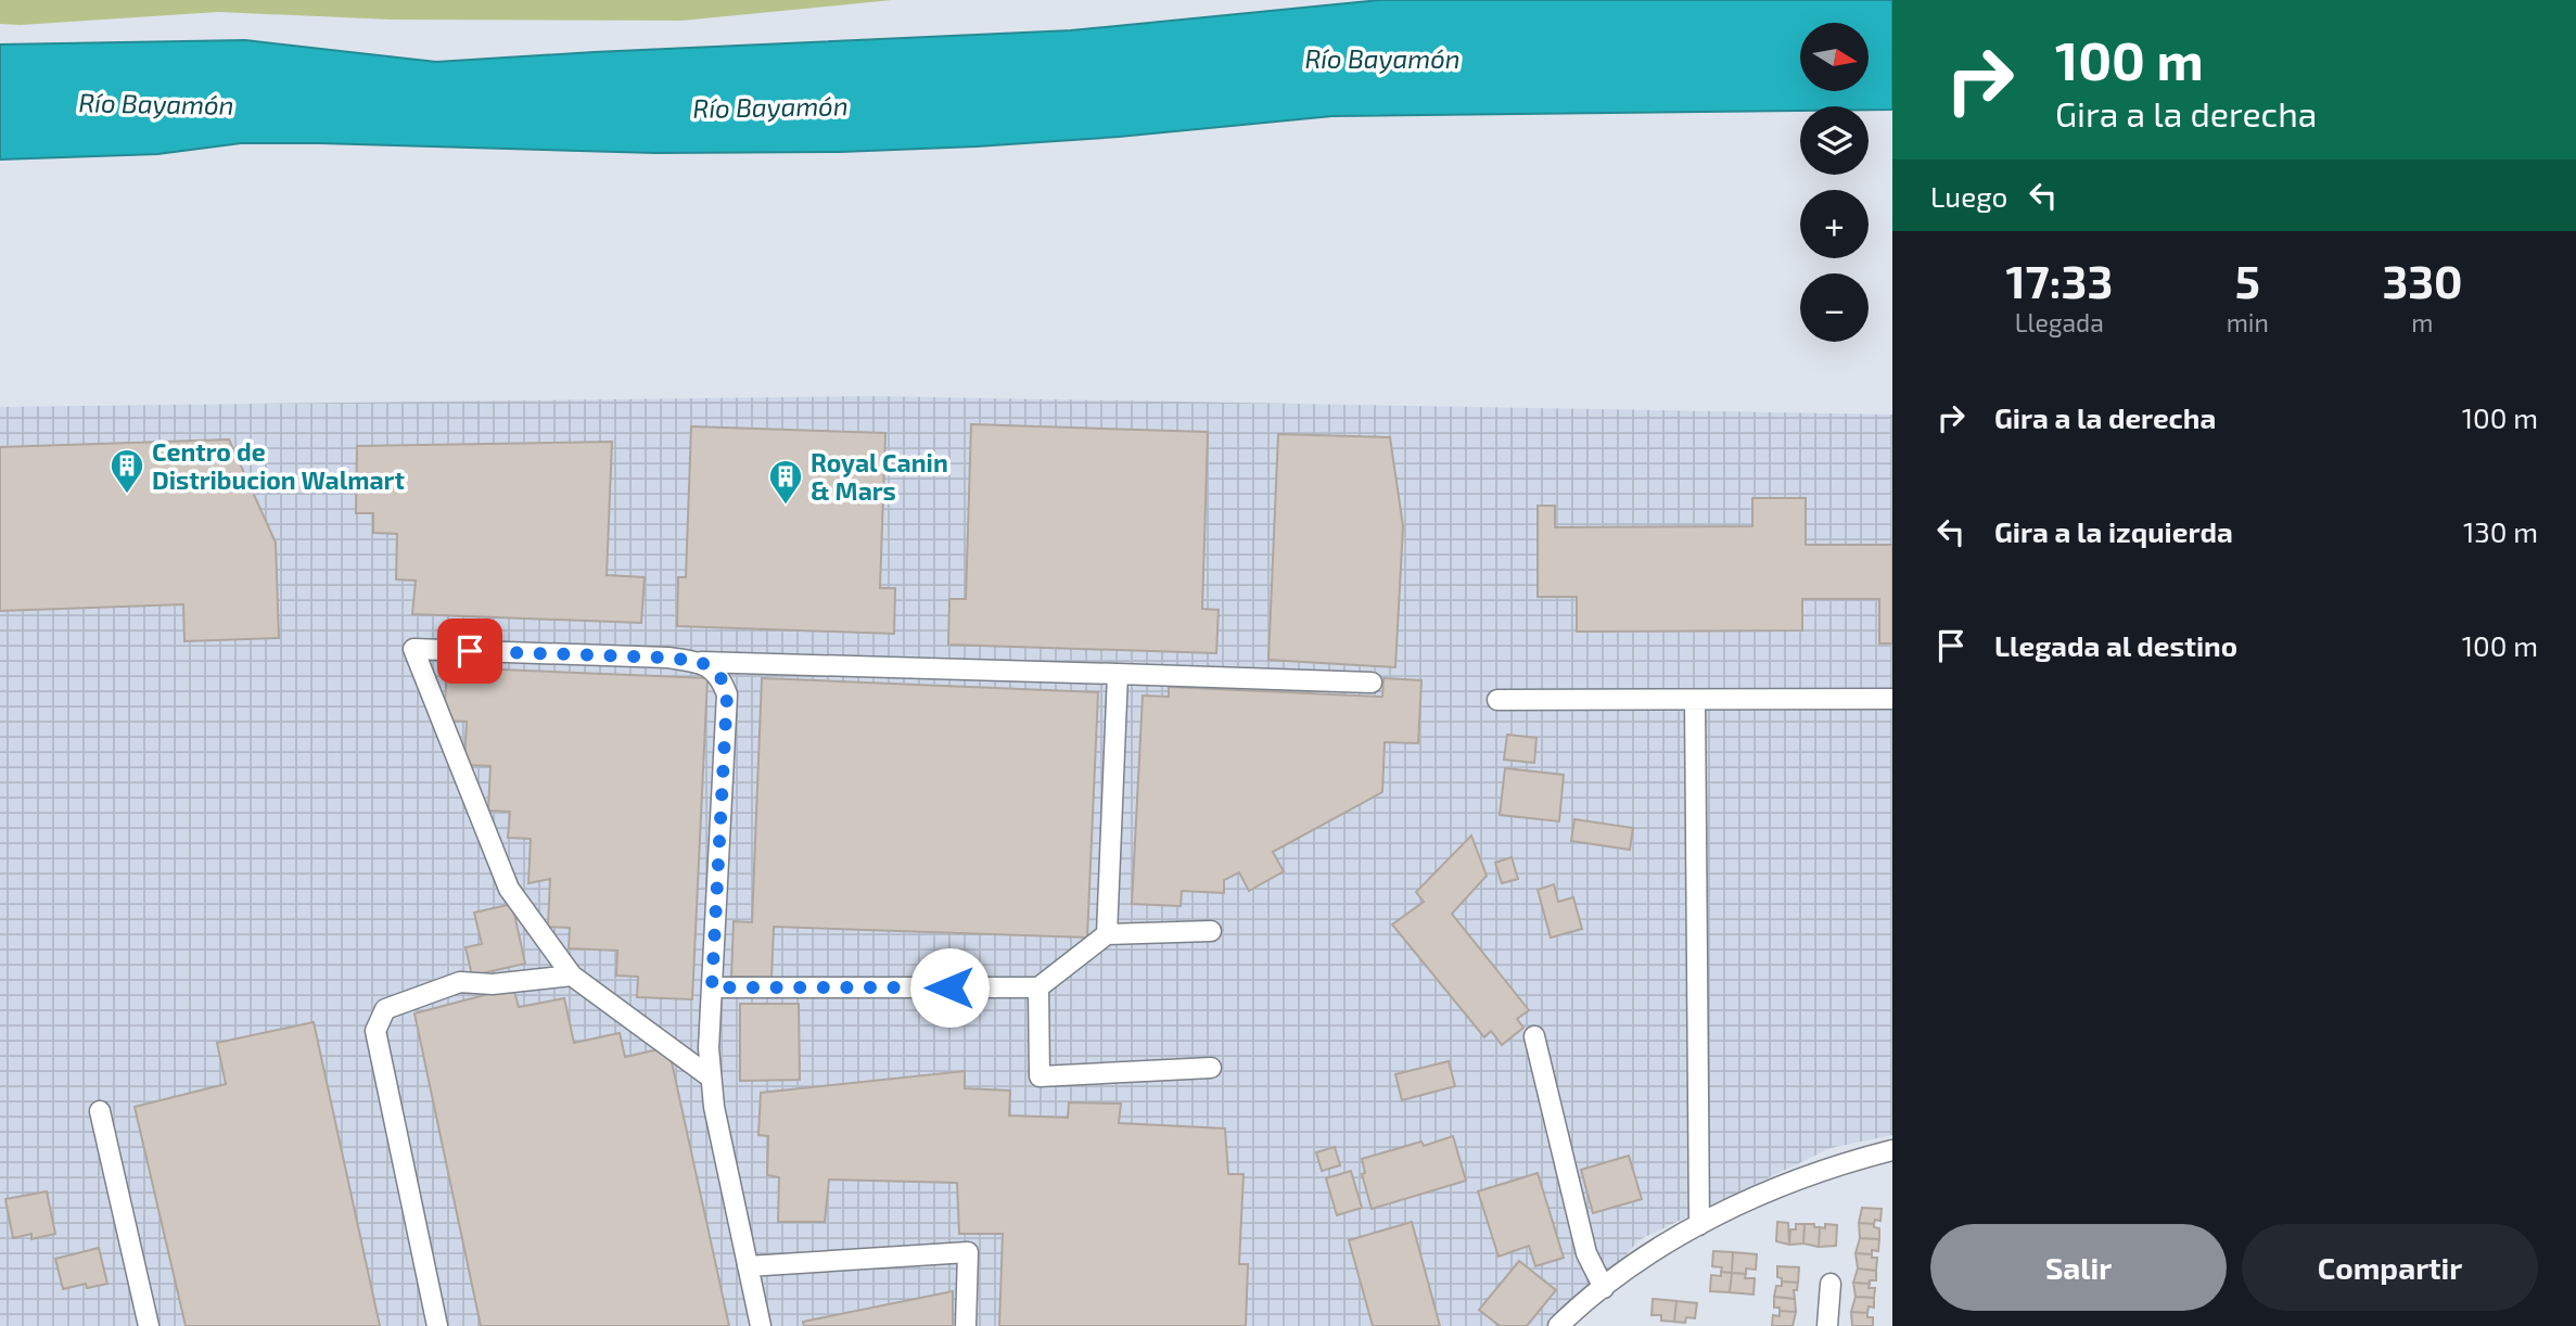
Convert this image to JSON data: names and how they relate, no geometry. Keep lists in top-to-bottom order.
{
  "water": ["Río Bayamón"],
  "places": {
    "building": ["Centro de Distribucion Walmart", "Royal Canin & Mars"]
  },
  "north": "right",
  "page": {
    "turn": ["100 m", "Gira a la derecha"],
    "map_buttons": ["+", "−"],
    "then": "Luego",
    "eta": [
      "17:33",
      "Llegada",
      "5",
      "min",
      "330",
      "m"
    ],
    "list": [
      {
        "name": "Gira a la derecha",
        "value": "100 m"
      },
      {
        "name": "Gira a la izquierda",
        "value": "130 m"
      },
      {
        "name": "Llegada al destino",
        "value": "100 m"
      }
    ],
    "buttons": ["Salir", "Compartir"]
  }
}
